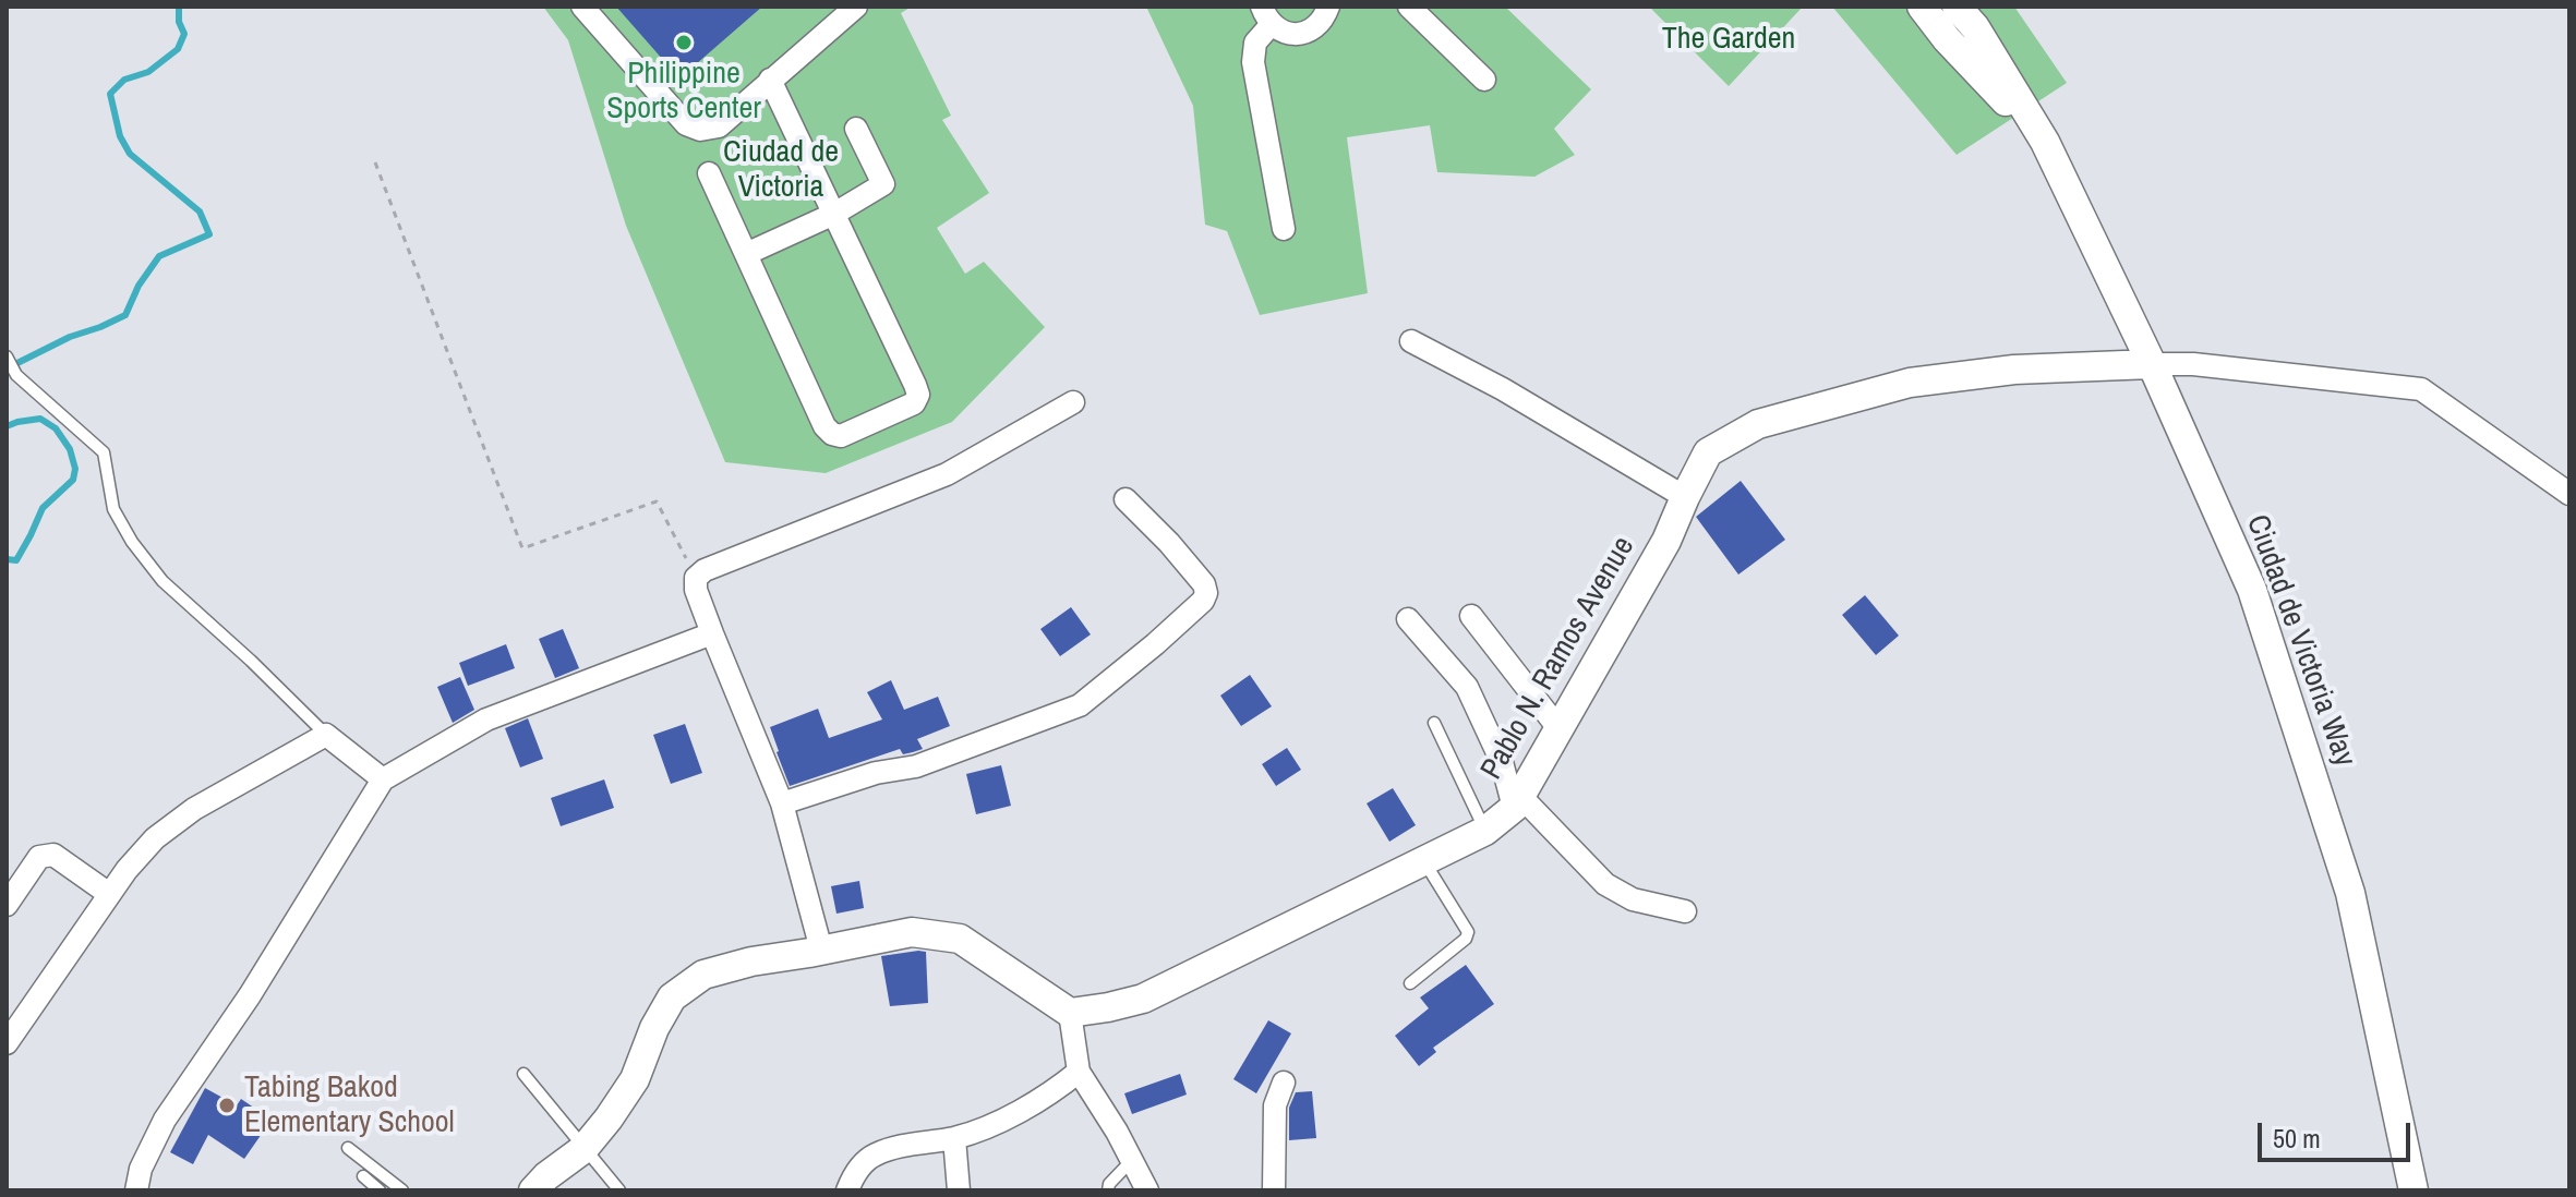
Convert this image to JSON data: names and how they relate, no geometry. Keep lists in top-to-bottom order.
{
  "streets": {
    "street": ["Ciudad de Victoria Way", "Pablo N. Ramos Avenue"]
  },
  "crossings": [
    ["Ciudad de Victoria Way", "Pablo N. Ramos Avenue"]
  ],
  "parks": ["The Garden", "Ciudad de Victoria"],
  "places": ["Philippine Sports Center", "Tabing Bakod Elementary School"],
  "scale_bar": "50 m"
}
